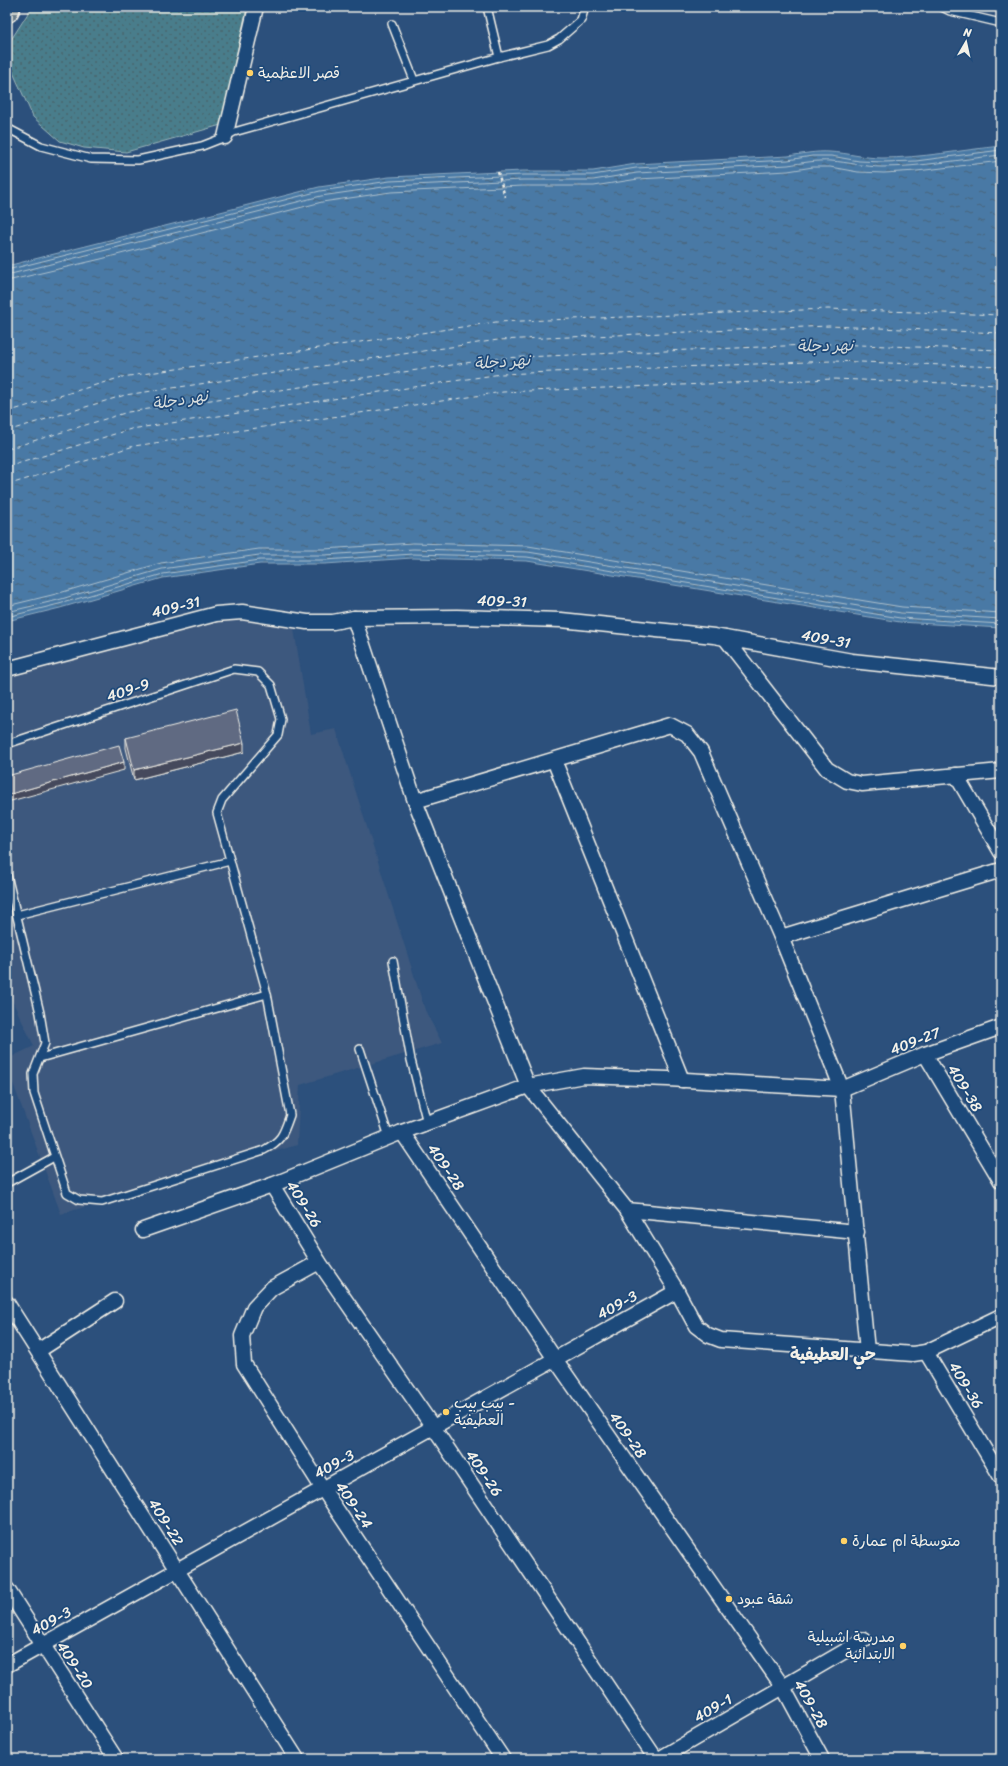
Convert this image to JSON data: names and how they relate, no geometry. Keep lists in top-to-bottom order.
{
  "streets": {
    "street": [
      "409-31",
      "409-27",
      "409-38",
      "409-28",
      "409-26",
      "409-3",
      "409-36",
      "409-24",
      "409-22",
      "409-20",
      "409-1"
    ],
    "lane": ["409-9"]
  },
  "crossings": [
    ["409-27", "409-38"],
    ["409-28", "409-3"],
    ["409-28", "409-1"],
    ["409-26", "409-3"],
    ["409-26", "409-24"],
    ["409-3", "409-24"],
    ["409-3", "409-22"],
    ["409-3", "409-20"]
  ],
  "districts": ["حي العطيفية"],
  "water": ["نهر دجلة"],
  "places": [
    "قصر الاعظمية",
    "بيب بيب - العطيفية",
    "متوسطة ام عمارة",
    "شقة عبود",
    "مدرسة اشبيلية الابتدائية"
  ],
  "north": "top"
}
